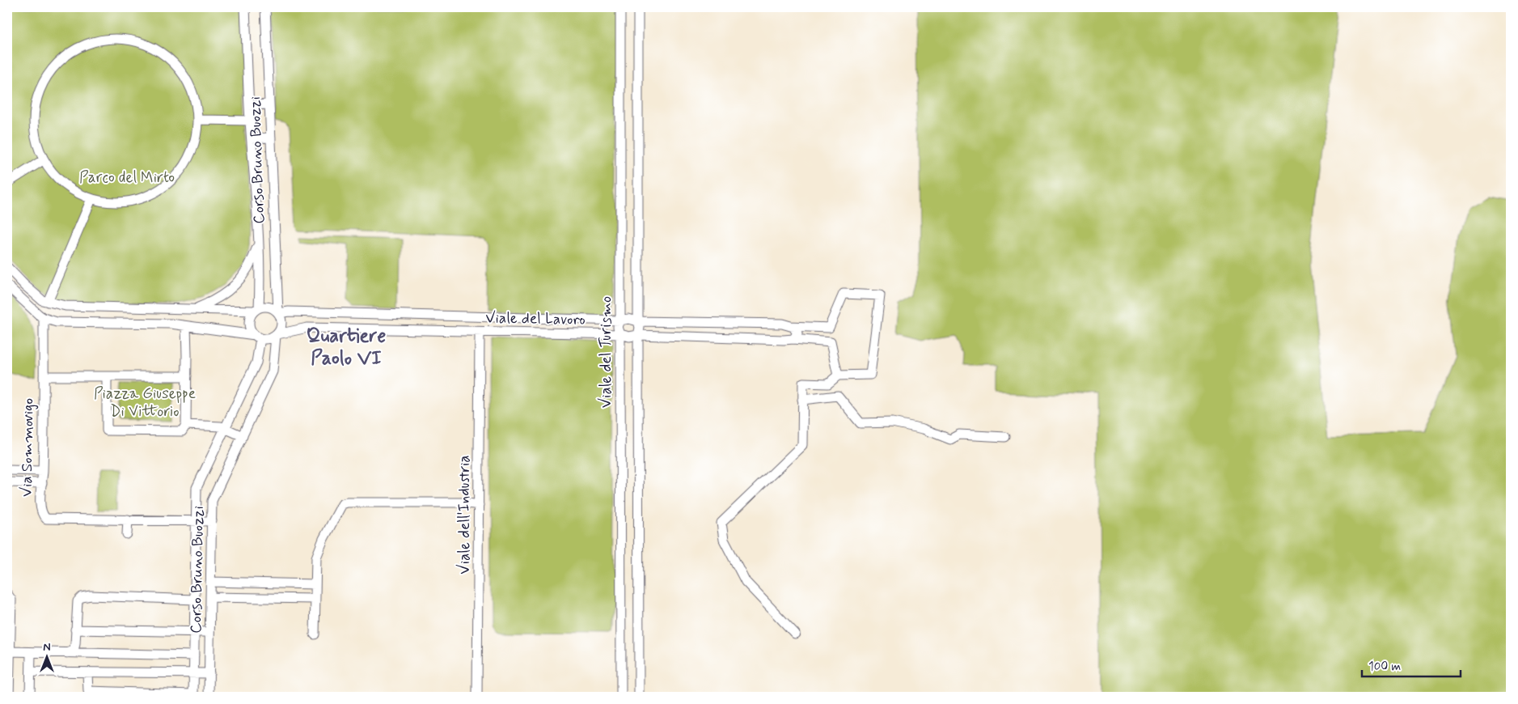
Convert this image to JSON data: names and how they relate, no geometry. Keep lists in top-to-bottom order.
{
  "streets": {
    "street": [
      "Corso Bruno Buozzi",
      "Viale del Lavoro",
      "Viale del Turismo",
      "Via Sommovigo",
      "Viale dell'Industria"
    ]
  },
  "crossings": [
    ["Corso Bruno Buozzi", "Viale del Lavoro"],
    ["Corso Bruno Buozzi", "Via Sommovigo"],
    ["Viale del Lavoro", "Viale del Turismo"],
    ["Viale del Lavoro", "Viale dell'Industria"]
  ],
  "districts": ["Quartiere Paolo VI"],
  "parks": ["Parco del Mirto", "Piazza Giuseppe Di Vittorio"],
  "scale_bar": "100 m",
  "north": "top"
}
